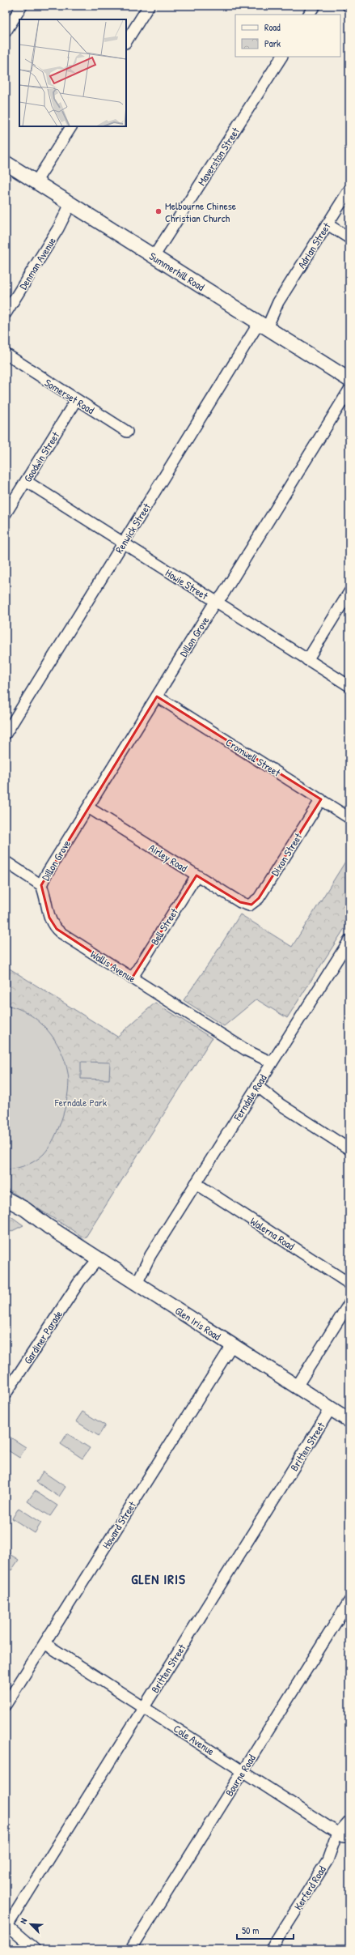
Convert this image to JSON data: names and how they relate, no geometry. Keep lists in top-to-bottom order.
{
  "streets": {
    "main road": ["Summerhill Road", "Glen Iris Road"],
    "street": [
      "Maverston Street",
      "Adrian Street",
      "Denman Avenue",
      "Somerset Road",
      "Goodwin Street",
      "Renwick Street",
      "Howie Street",
      "Dillon Grove",
      "Cromwell Street",
      "Dixon Street",
      "Airley Road",
      "Bell Street",
      "Wallis Avenue",
      "Ferndale Road",
      "Walerna Road",
      "Gardiner Parade",
      "Britten Street",
      "Howard Street",
      "Cole Avenue",
      "Bourne Road",
      "Kerferd Road"
    ]
  },
  "crossings": [
    ["Maverston Street", "Summerhill Road"],
    ["Adrian Street", "Summerhill Road"],
    ["Adrian Street", "Renwick Street"],
    ["Denman Avenue", "Summerhill Road"],
    ["Summerhill Road", "Renwick Street"],
    ["Somerset Road", "Goodwin Street"],
    ["Goodwin Street", "Howie Street"],
    ["Renwick Street", "Howie Street"],
    ["Howie Street", "Dillon Grove"],
    ["Dillon Grove", "Cromwell Street"],
    ["Dillon Grove", "Airley Road"],
    ["Dillon Grove", "Wallis Avenue"],
    ["Cromwell Street", "Dixon Street"],
    ["Dixon Street", "Airley Road"],
    ["Airley Road", "Bell Street"],
    ["Bell Street", "Wallis Avenue"],
    ["Wallis Avenue", "Ferndale Road"],
    ["Ferndale Road", "Walerna Road"],
    ["Ferndale Road", "Glen Iris Road"],
    ["Glen Iris Road", "Gardiner Parade"],
    ["Glen Iris Road", "Britten Street"],
    ["Glen Iris Road", "Howard Street"],
    ["Britten Street", "Cole Avenue"],
    ["Howard Street", "Cole Avenue"],
    ["Cole Avenue", "Bourne Road"],
    ["Cole Avenue", "Kerferd Road"]
  ],
  "districts": ["GLEN IRIS"],
  "parks": ["Ferndale Park"],
  "places": ["Melbourne Chinese Christian Church"],
  "legend": ["Road", "Park"],
  "scale_bar": "50 m",
  "north": "top left"
}
